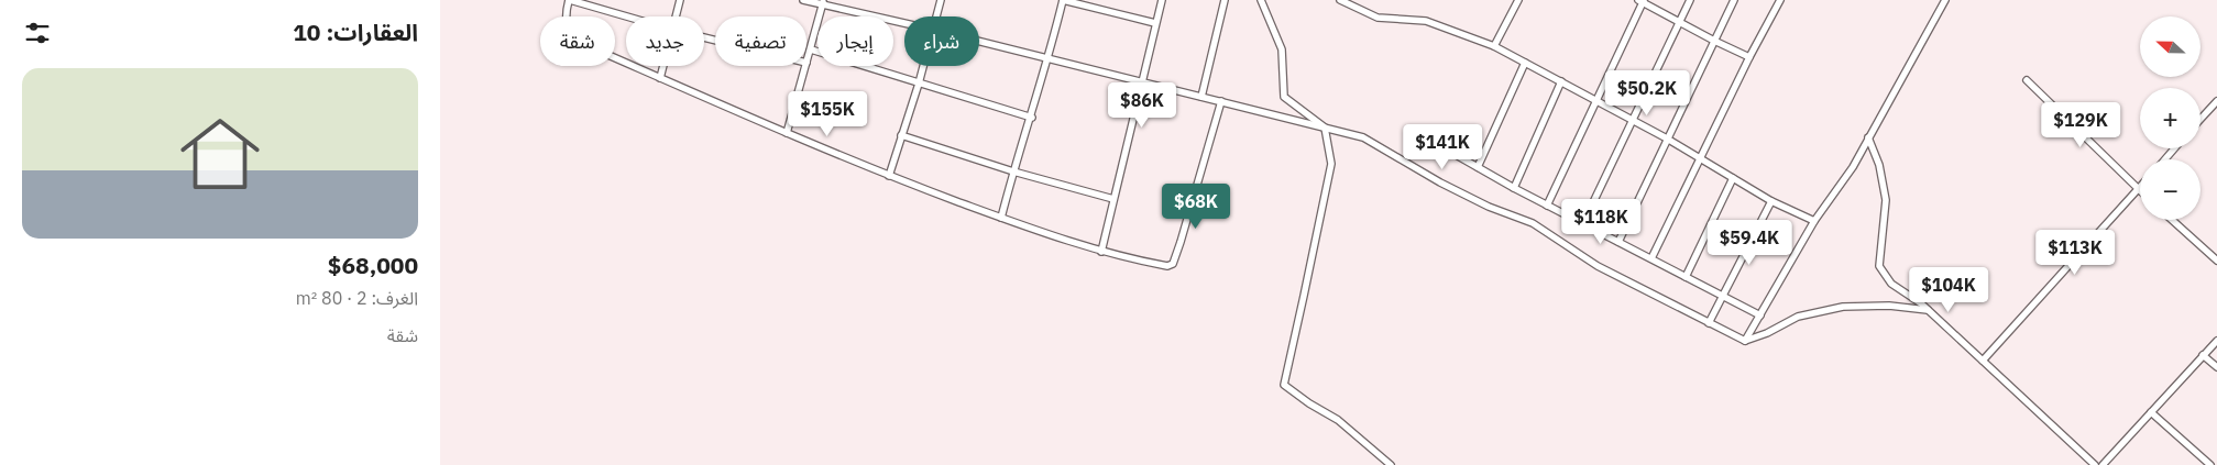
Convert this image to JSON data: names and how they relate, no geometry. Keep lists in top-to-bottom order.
{
  "north": "left",
  "page": {
    "heading": "العقارات: 10",
    "map_buttons": ["+", "−"],
    "chip": [
      "شراء",
      "إيجار",
      "تصفية",
      "جديد",
      "شقة"
    ],
    "list": [
      {
        "name": "$68,000",
        "note": "الغرف: 2 · 80 m² · شقة"
      }
    ],
    "price": [
      "$50.2K",
      "$86K",
      "$155K",
      "$129K",
      "$141K",
      "$68K",
      "$118K",
      "$59.4K",
      "$113K",
      "$104K"
    ]
  }
}
